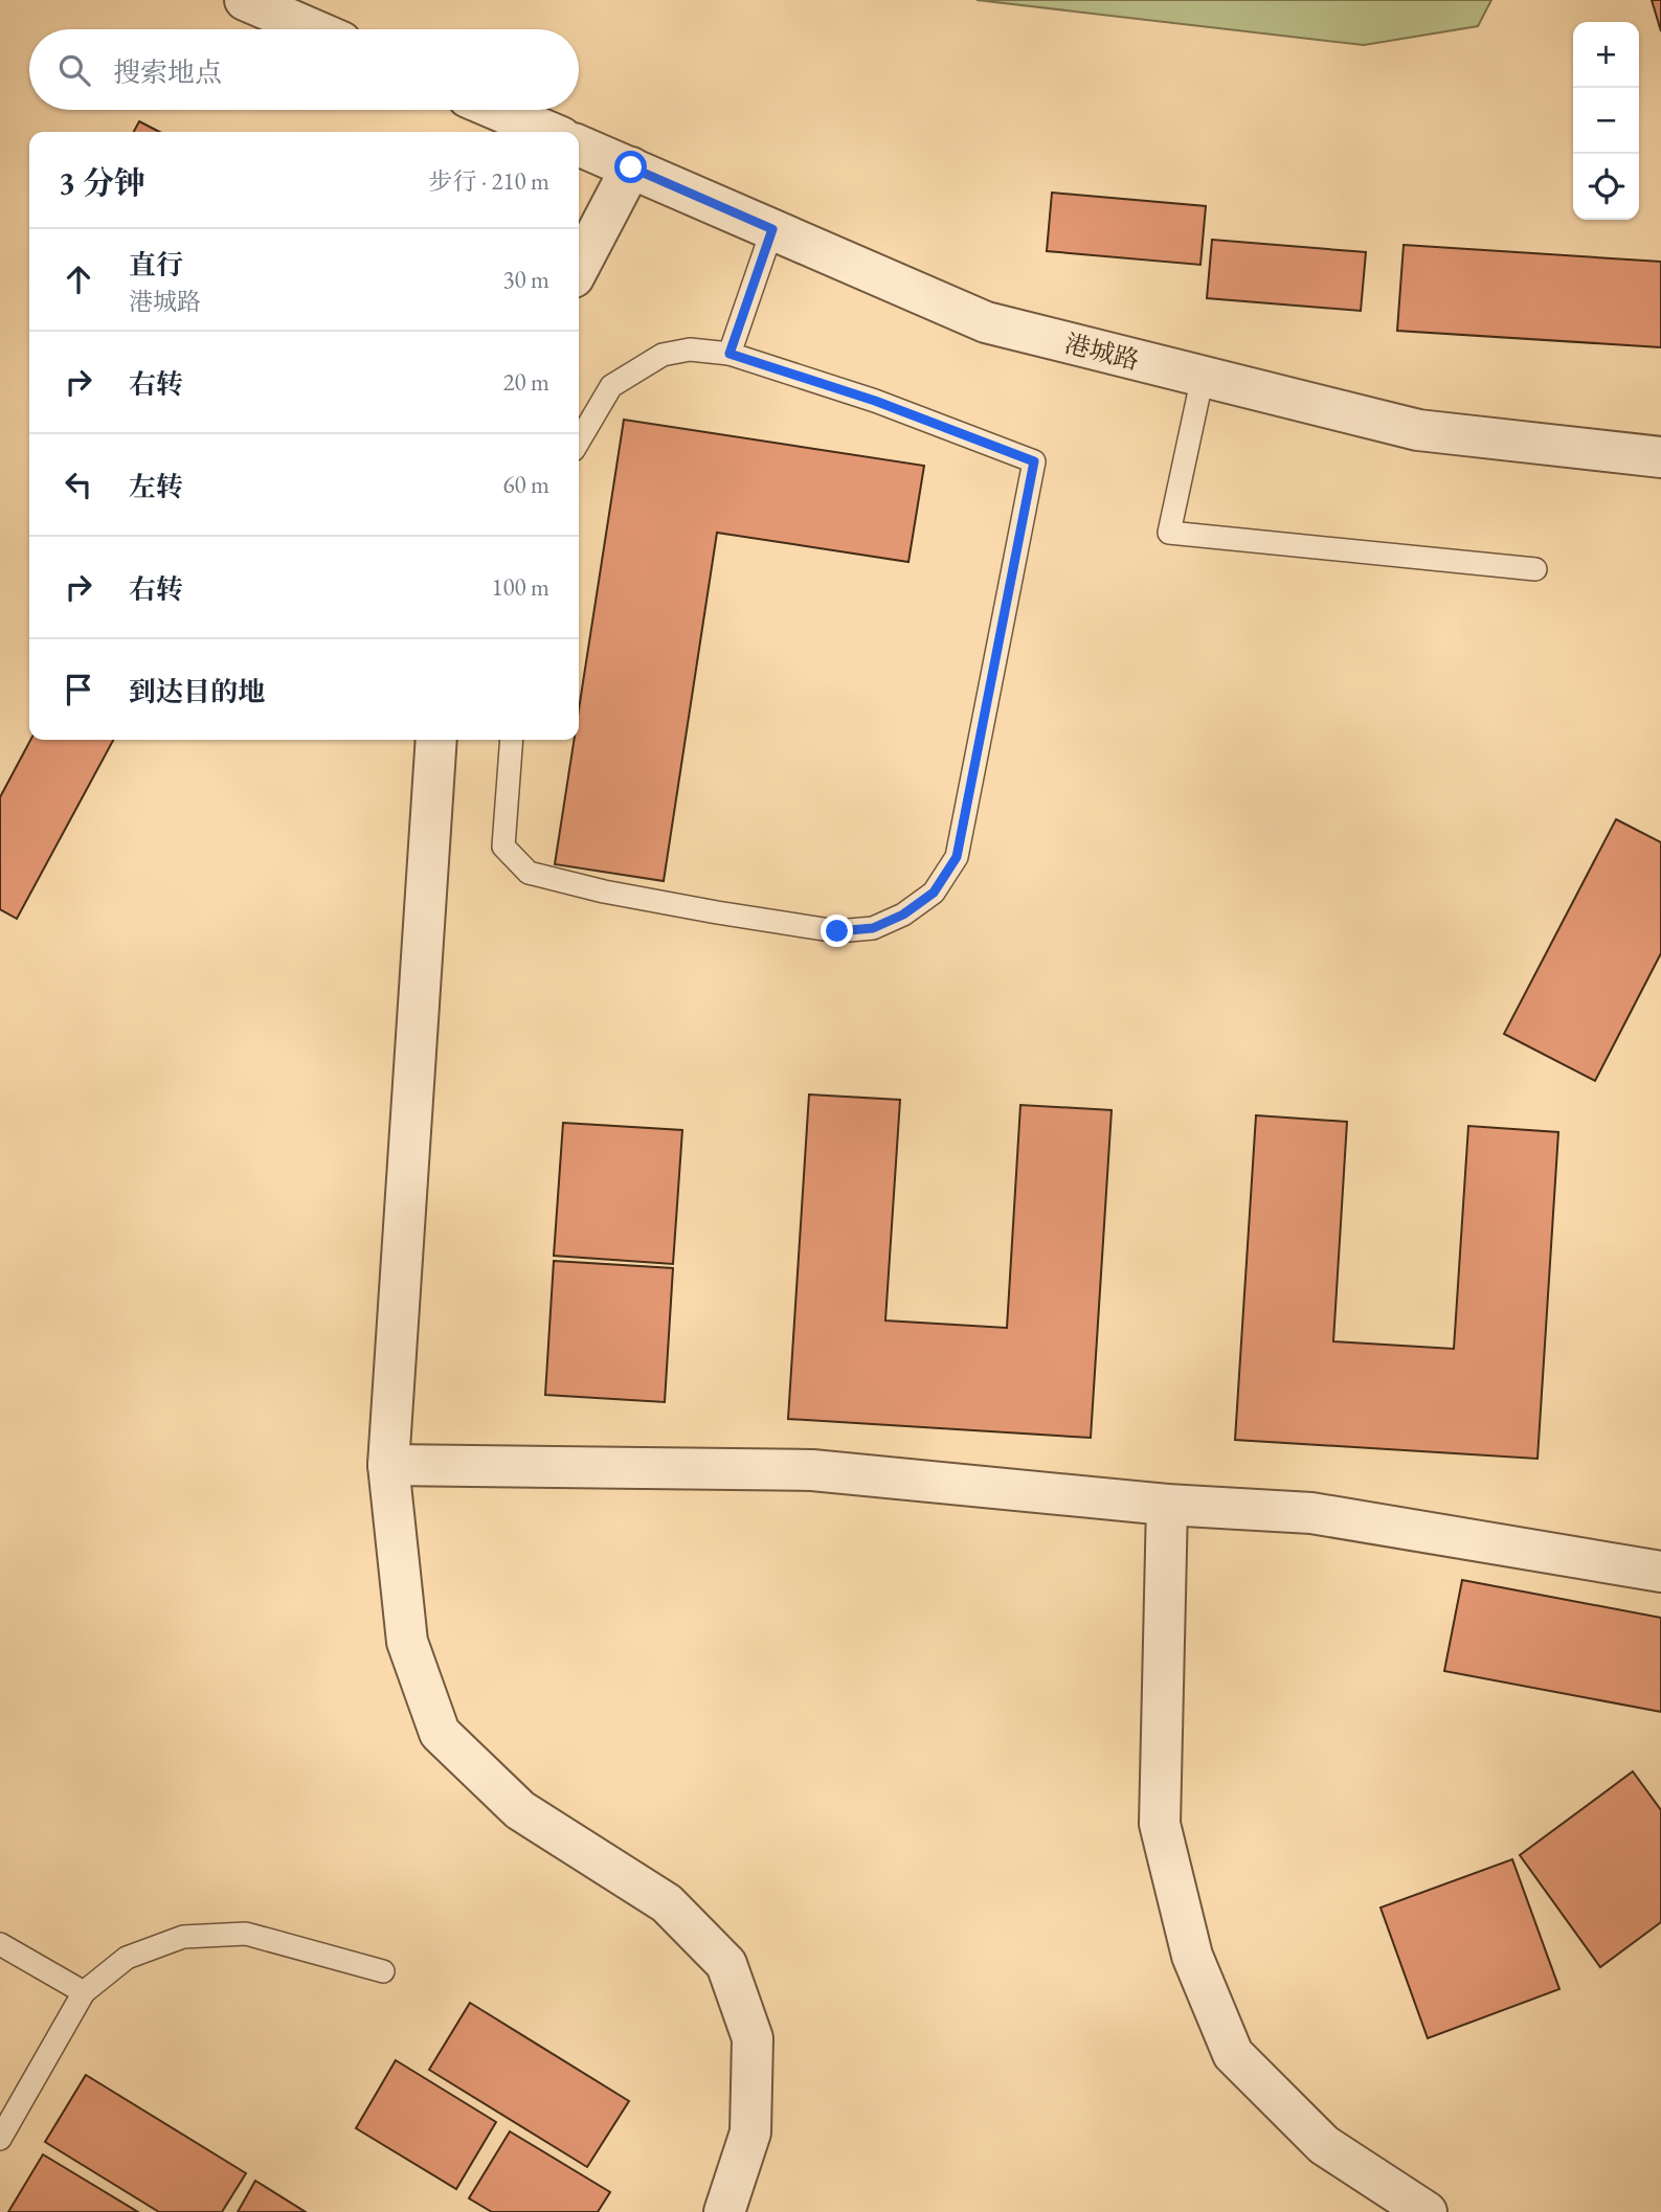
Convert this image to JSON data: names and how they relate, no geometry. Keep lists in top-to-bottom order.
{
  "streets": {
    "street": ["港城路"]
  },
  "page": {
    "map_buttons": ["+", "−"],
    "search": "搜索地点",
    "heading": ["3 分钟", "步行 · 210 m"],
    "list": [
      ["直行", "港城路", "30 m"],
      ["右转", "20 m"],
      ["左转", "60 m"],
      ["右转", "100 m"],
      "到达目的地"
    ]
  }
}
